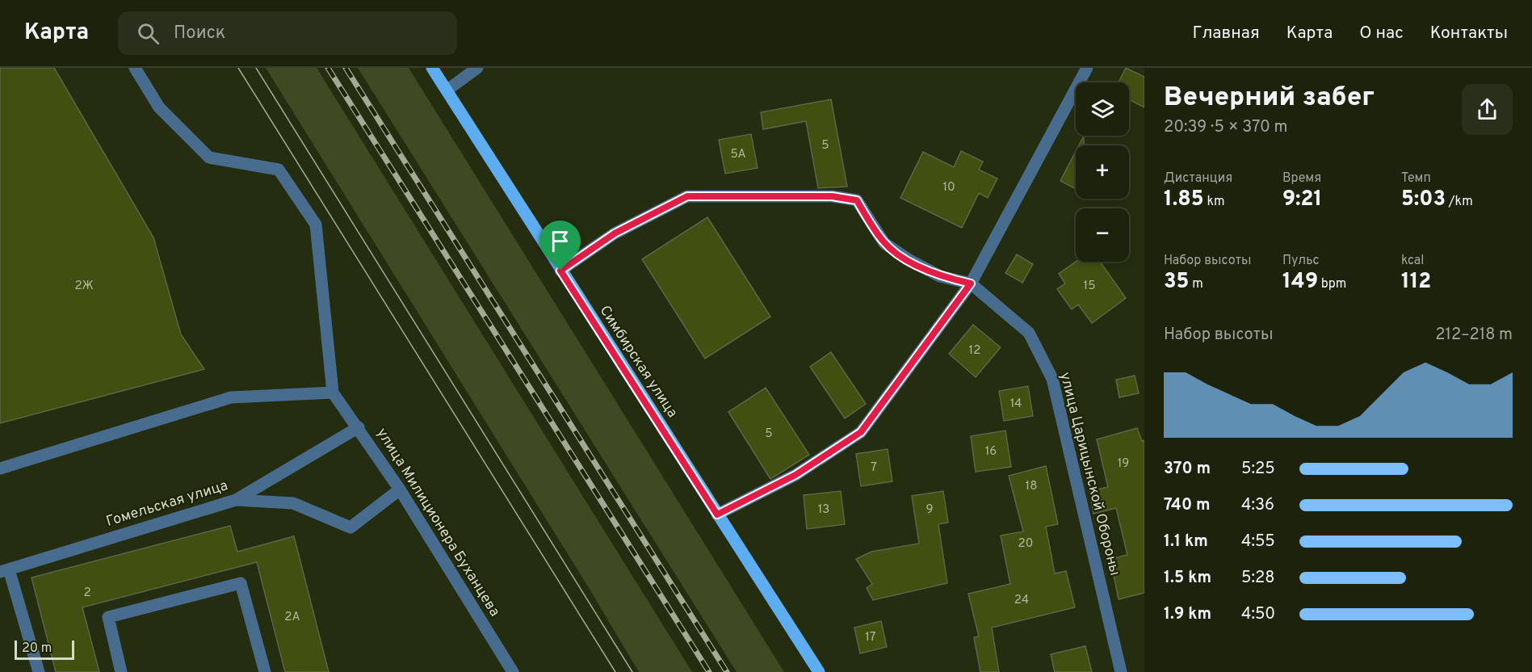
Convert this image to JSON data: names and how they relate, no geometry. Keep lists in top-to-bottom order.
{
  "streets": {
    "main road": ["Симбирская улица"],
    "street": ["улица Царицынской Обороны", "Гомельская улица", "улица Милиционера Буханцева"]
  },
  "crossings": [
    ["Гомельская улица", "улица Милиционера Буханцева"]
  ],
  "house_numbers": [
    "5",
    "5А",
    "10",
    "2Ж",
    "15",
    "12",
    "14",
    "5",
    "16",
    "19",
    "7",
    "18",
    "13",
    "9",
    "20",
    "2",
    "24",
    "2А",
    "17"
  ],
  "scale_bar": "20 m",
  "page": {
    "header": "Карта",
    "search": "Поиск",
    "nav": [
      "Главная",
      "Карта",
      "О нас",
      "Контакты"
    ],
    "heading": ["Вечерний забег", "20:39 · 5 × 370 m"],
    "map_buttons": ["+", "−"],
    "stats": [
      ["Дистанция", "1.85 km"],
      ["Время", "9:21"],
      ["Темп", "5:03 /km"],
      ["Набор высоты", "35 m"],
      ["Пульс", "149 bpm"],
      ["kcal", "112"]
    ],
    "chart": ["Набор высоты", "212–218 m"],
    "list": [
      {
        "name": "370 m",
        "note": "5:25"
      },
      {
        "name": "740 m",
        "note": "4:36"
      },
      {
        "name": "1.1 km",
        "note": "4:55"
      },
      {
        "name": "1.5 km",
        "note": "5:28"
      },
      {
        "name": "1.9 km",
        "note": "4:50"
      }
    ],
    "scale": "20 m"
  }
}
